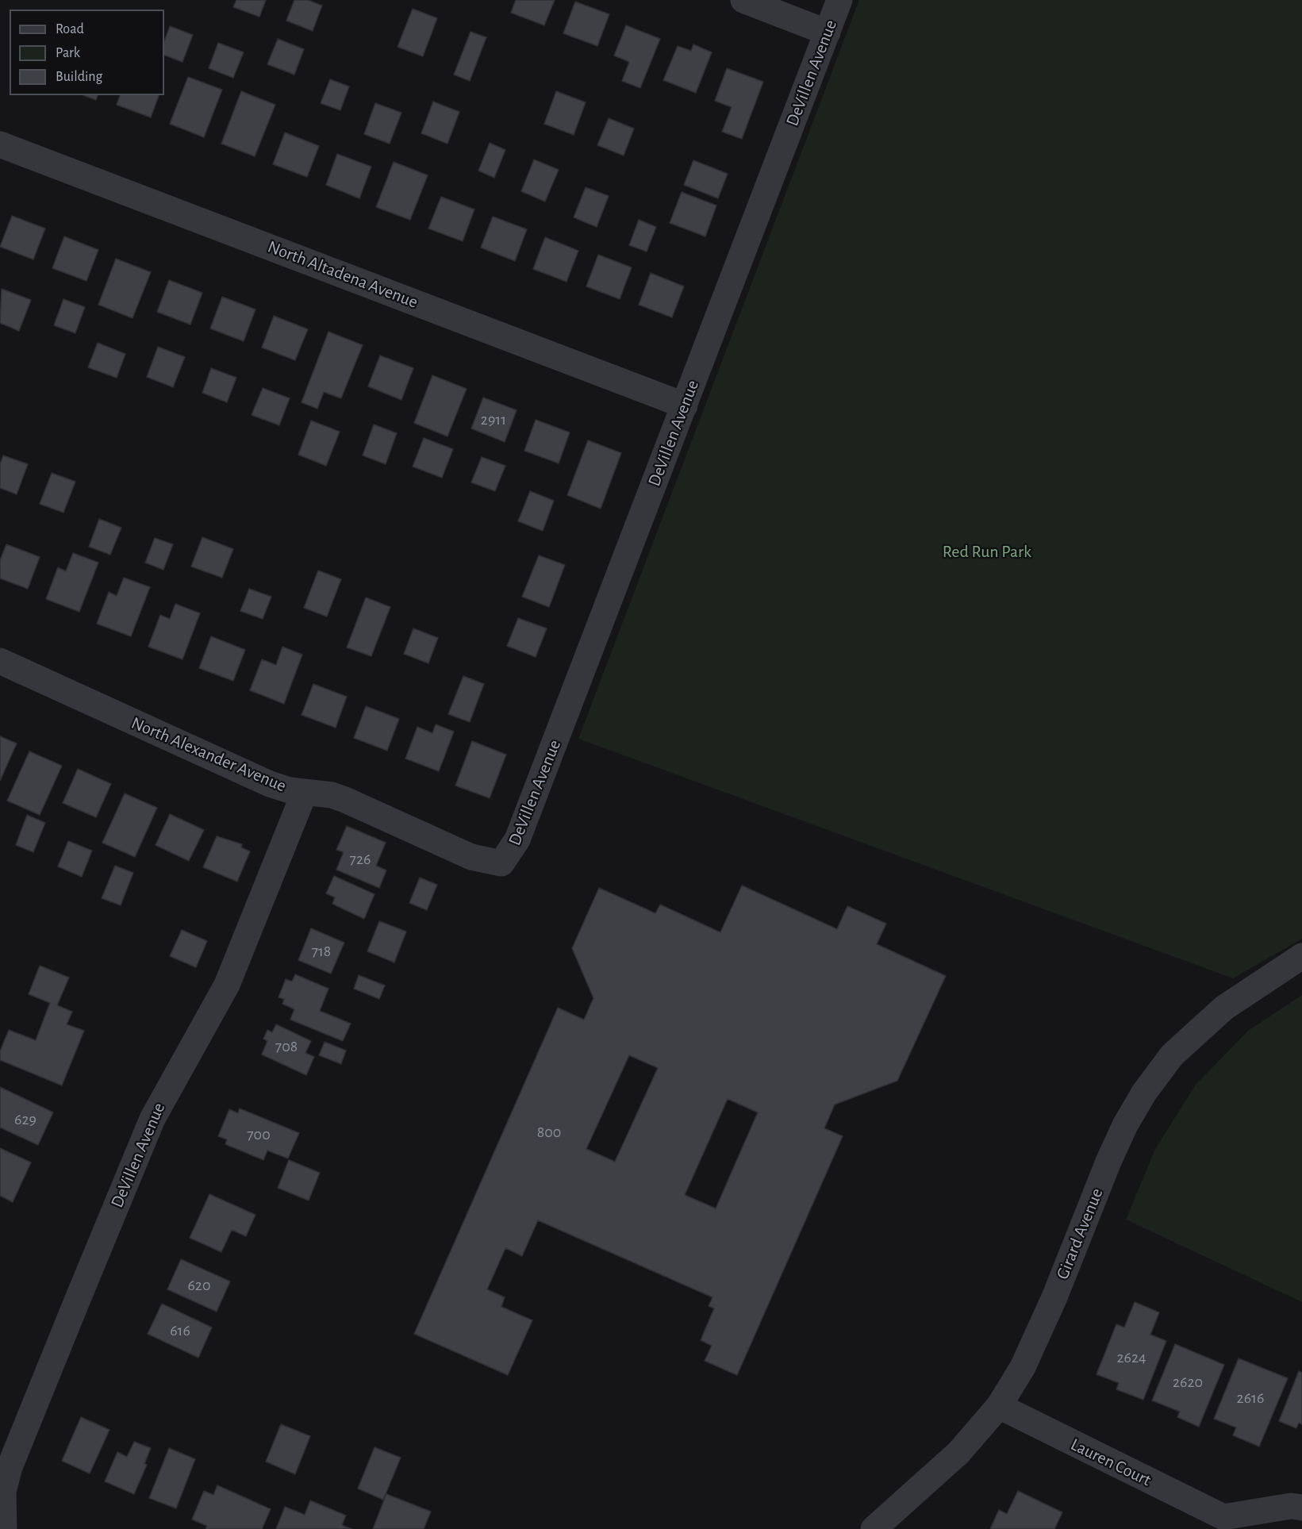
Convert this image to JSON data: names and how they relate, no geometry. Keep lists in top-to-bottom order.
{
  "streets": {
    "street": [
      "DeVillen Avenue",
      "North Altadena Avenue",
      "North Alexander Avenue",
      "Girard Avenue",
      "Lauren Court"
    ]
  },
  "crossings": [
    ["DeVillen Avenue", "North Altadena Avenue"],
    ["DeVillen Avenue", "North Alexander Avenue"],
    ["Girard Avenue", "Lauren Court"]
  ],
  "parks": ["Red Run Park"],
  "house_numbers": [
    "2911",
    "726",
    "718",
    "708",
    "629",
    "800",
    "700",
    "620",
    "616",
    "2624",
    "2620",
    "2616"
  ],
  "legend": ["Road", "Park", "Building"]
}
